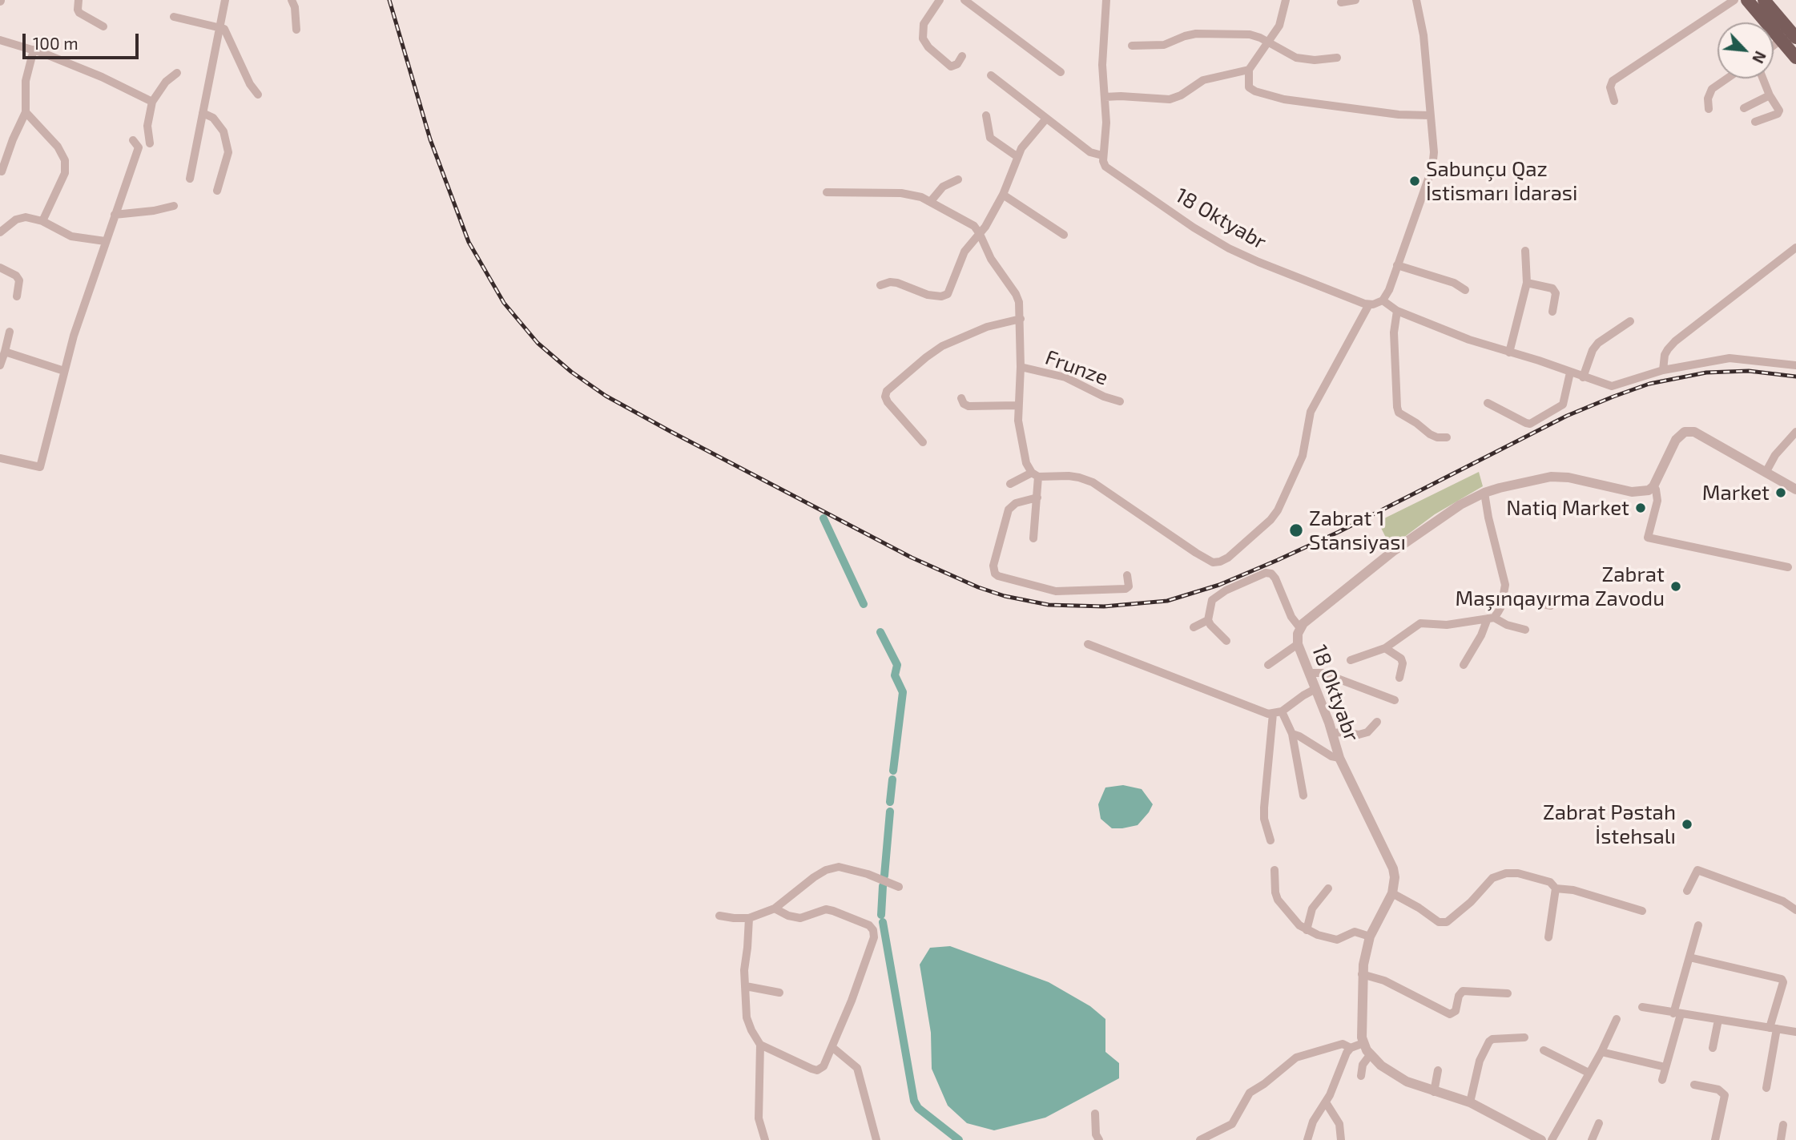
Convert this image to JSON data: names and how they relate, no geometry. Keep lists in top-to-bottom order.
{
  "streets": {
    "street": ["18 Oktyabr", "Frunze"]
  },
  "places": [
    "Sabunçu Qaz İstismarı İdarəsi",
    "Market",
    "Natiq Market",
    "Zabrat 1 Stansiyası",
    "Zabrat Maşınqayırma Zavodu",
    "Zabrat Pəstah İstehsalı"
  ],
  "scale_bar": "100 m",
  "north": "bottom right"
}
